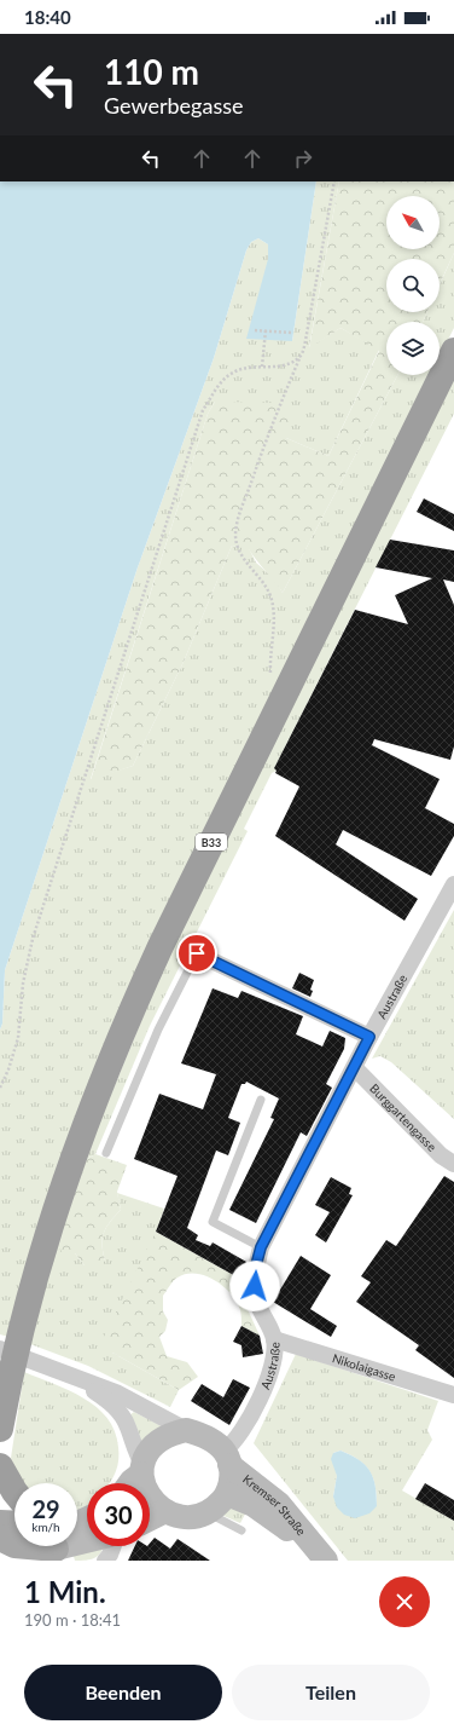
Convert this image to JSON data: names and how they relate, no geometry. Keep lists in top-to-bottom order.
{
  "streets": {
    "highway": ["B33"],
    "main road": ["Kremser Straße"],
    "street": ["Austraße", "Burggartengasse", "Nikolaigasse"]
  },
  "crossings": [
    ["Austraße", "Burggartengasse"],
    ["Austraße", "Nikolaigasse"],
    ["Austraße", "Kremser Straße"]
  ],
  "north": "top left",
  "page": {
    "status": "18:40",
    "turn": ["110 m", "Gewerbegasse"],
    "speed": "29 km/h",
    "limit": "30",
    "heading": ["1 Min.", "190 m · 18:41"],
    "buttons": ["Beenden", "Teilen"]
  }
}
